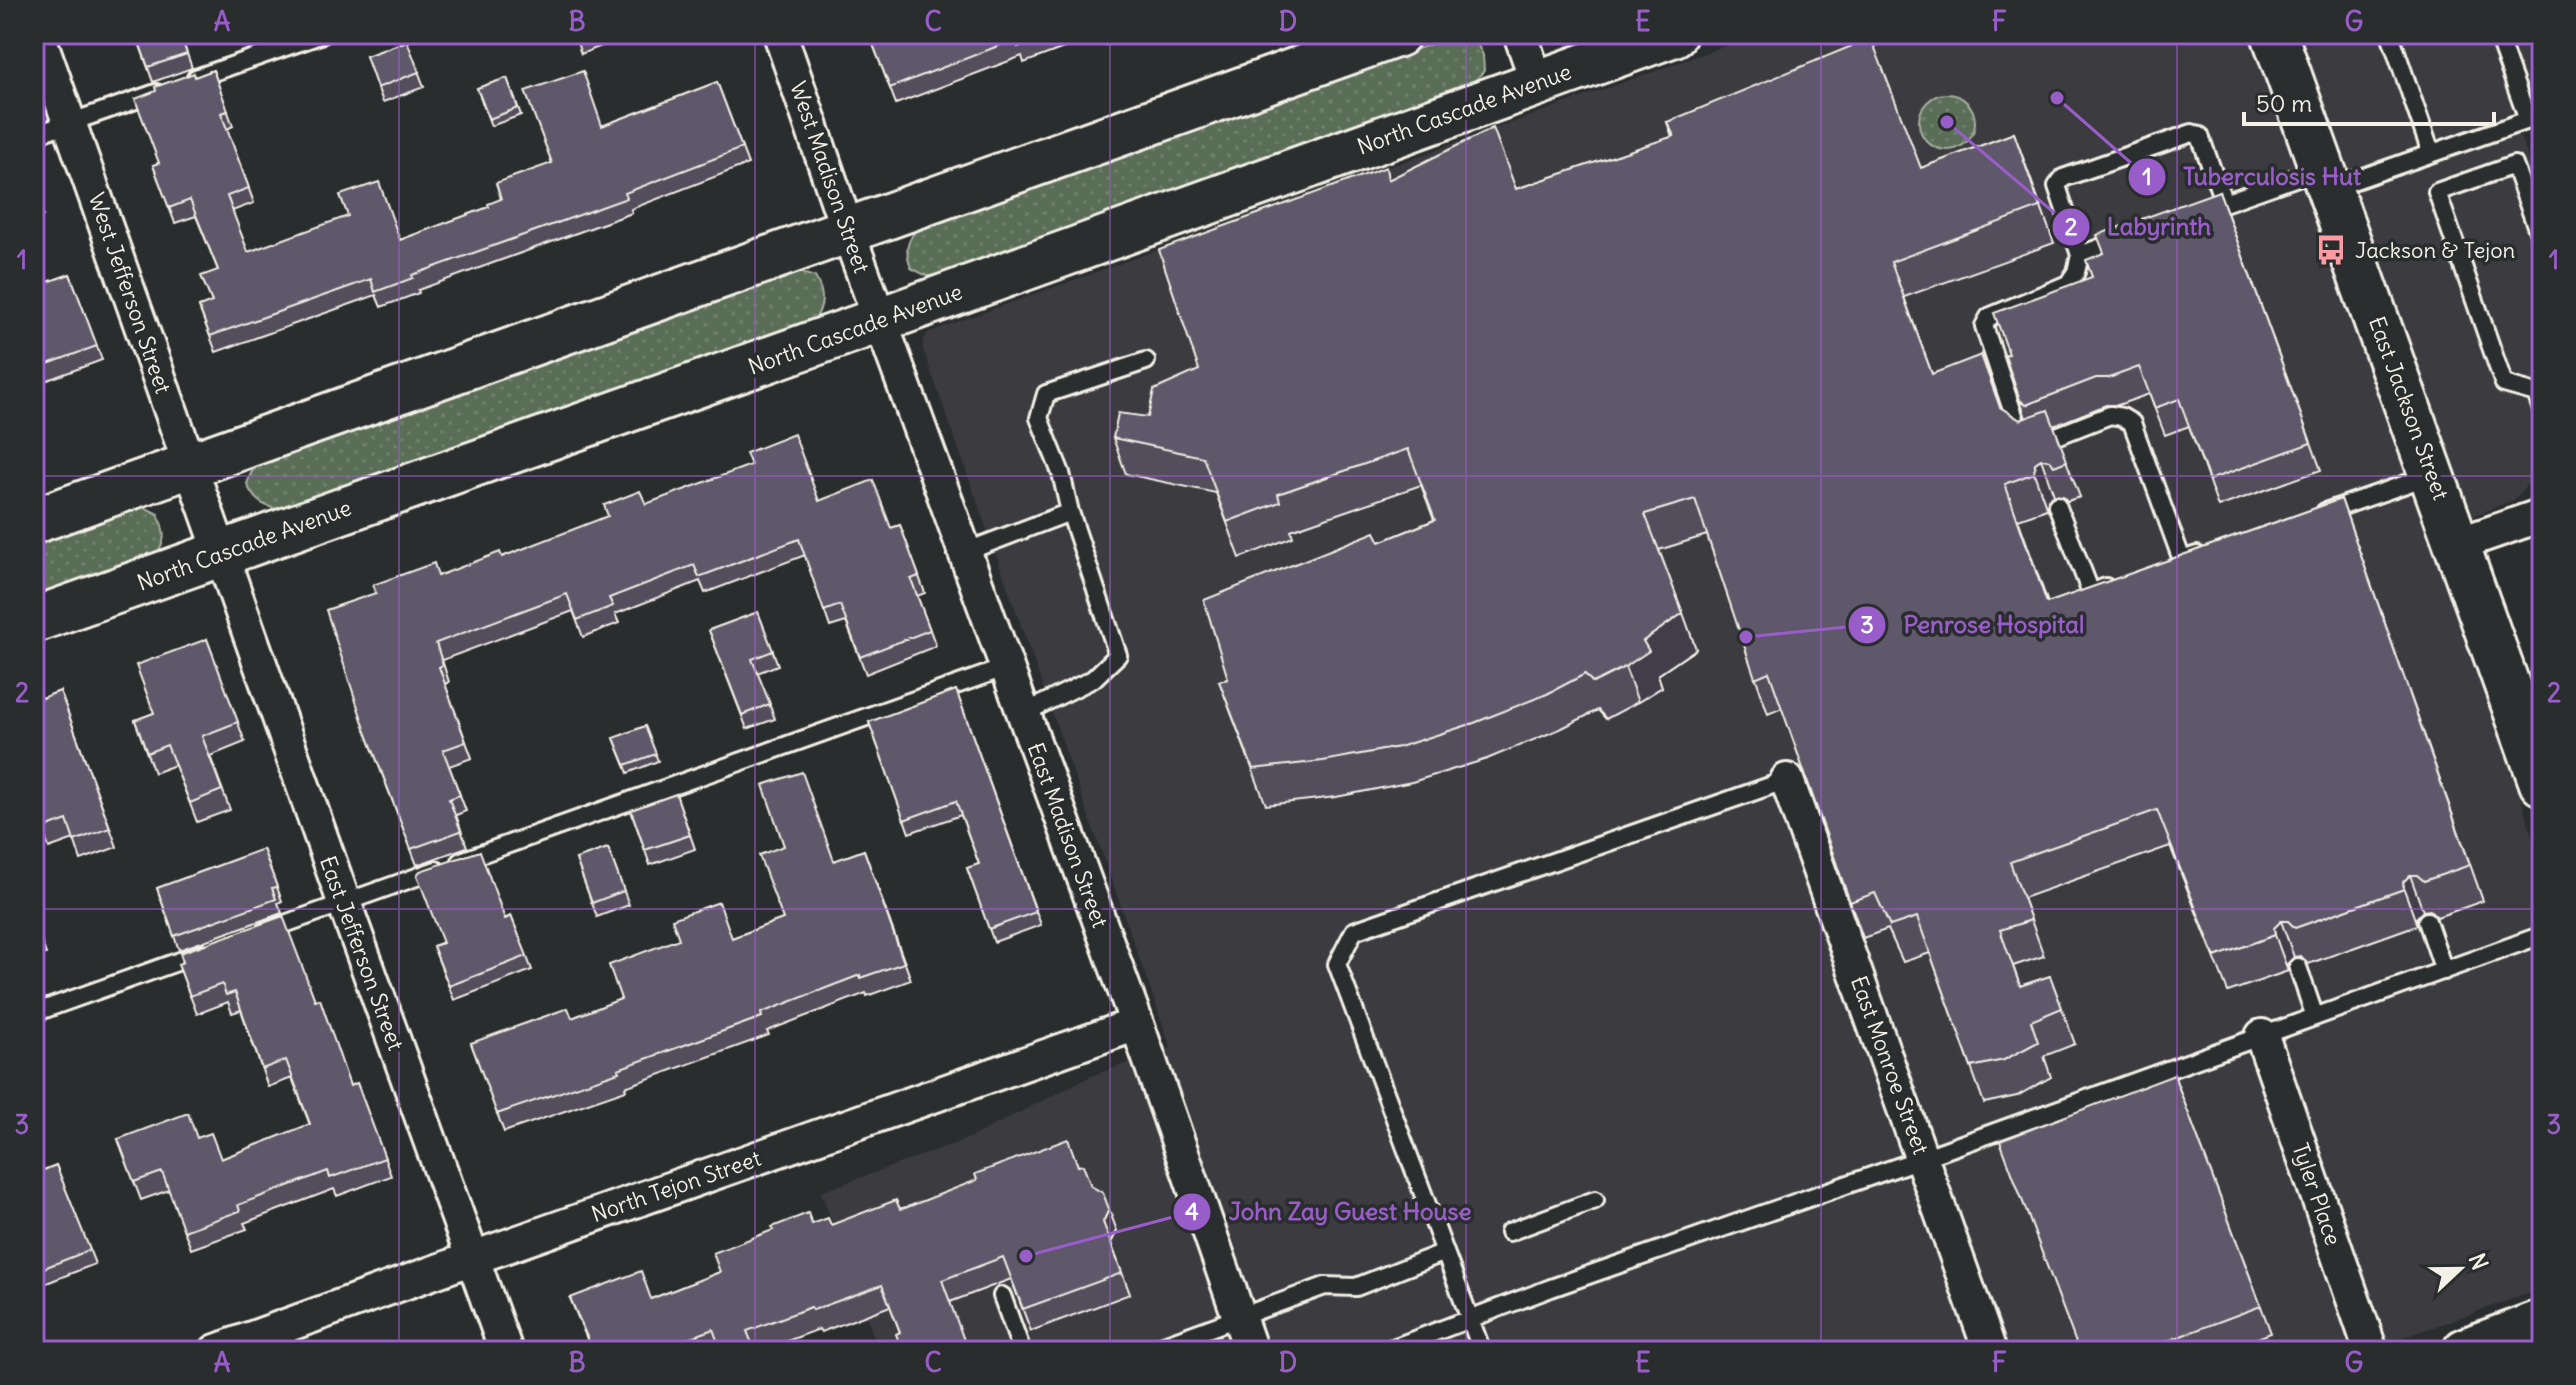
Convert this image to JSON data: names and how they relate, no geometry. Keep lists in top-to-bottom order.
{
  "streets": {
    "main road": ["North Cascade Avenue", "East Jackson Street"],
    "street": [
      "West Madison Street",
      "West Jefferson Street",
      "East Madison Street",
      "East Jefferson Street",
      "East Monroe Street",
      "North Tejon Street",
      "Tyler Place"
    ]
  },
  "crossings": [
    ["North Cascade Avenue", "West Madison Street"],
    ["North Cascade Avenue", "West Jefferson Street"],
    ["North Cascade Avenue", "East Madison Street"],
    ["North Cascade Avenue", "East Jefferson Street"],
    ["West Madison Street", "East Madison Street"],
    ["West Jefferson Street", "East Jefferson Street"],
    ["East Madison Street", "North Tejon Street"],
    ["East Jefferson Street", "North Tejon Street"]
  ],
  "places": {
    "other": [
      "Tuberculosis Hut",
      "Labyrinth",
      "Penrose Hospital",
      "John Zay Guest House"
    ],
    "bus stop": ["Jackson & Tejon"]
  },
  "scale_bar": "50 m",
  "north": "right",
  "grid": {
    "columns": [
      "A",
      "B",
      "C",
      "D",
      "E",
      "F",
      "G"
    ],
    "rows": ["1", "2", "3"]
  }
}
